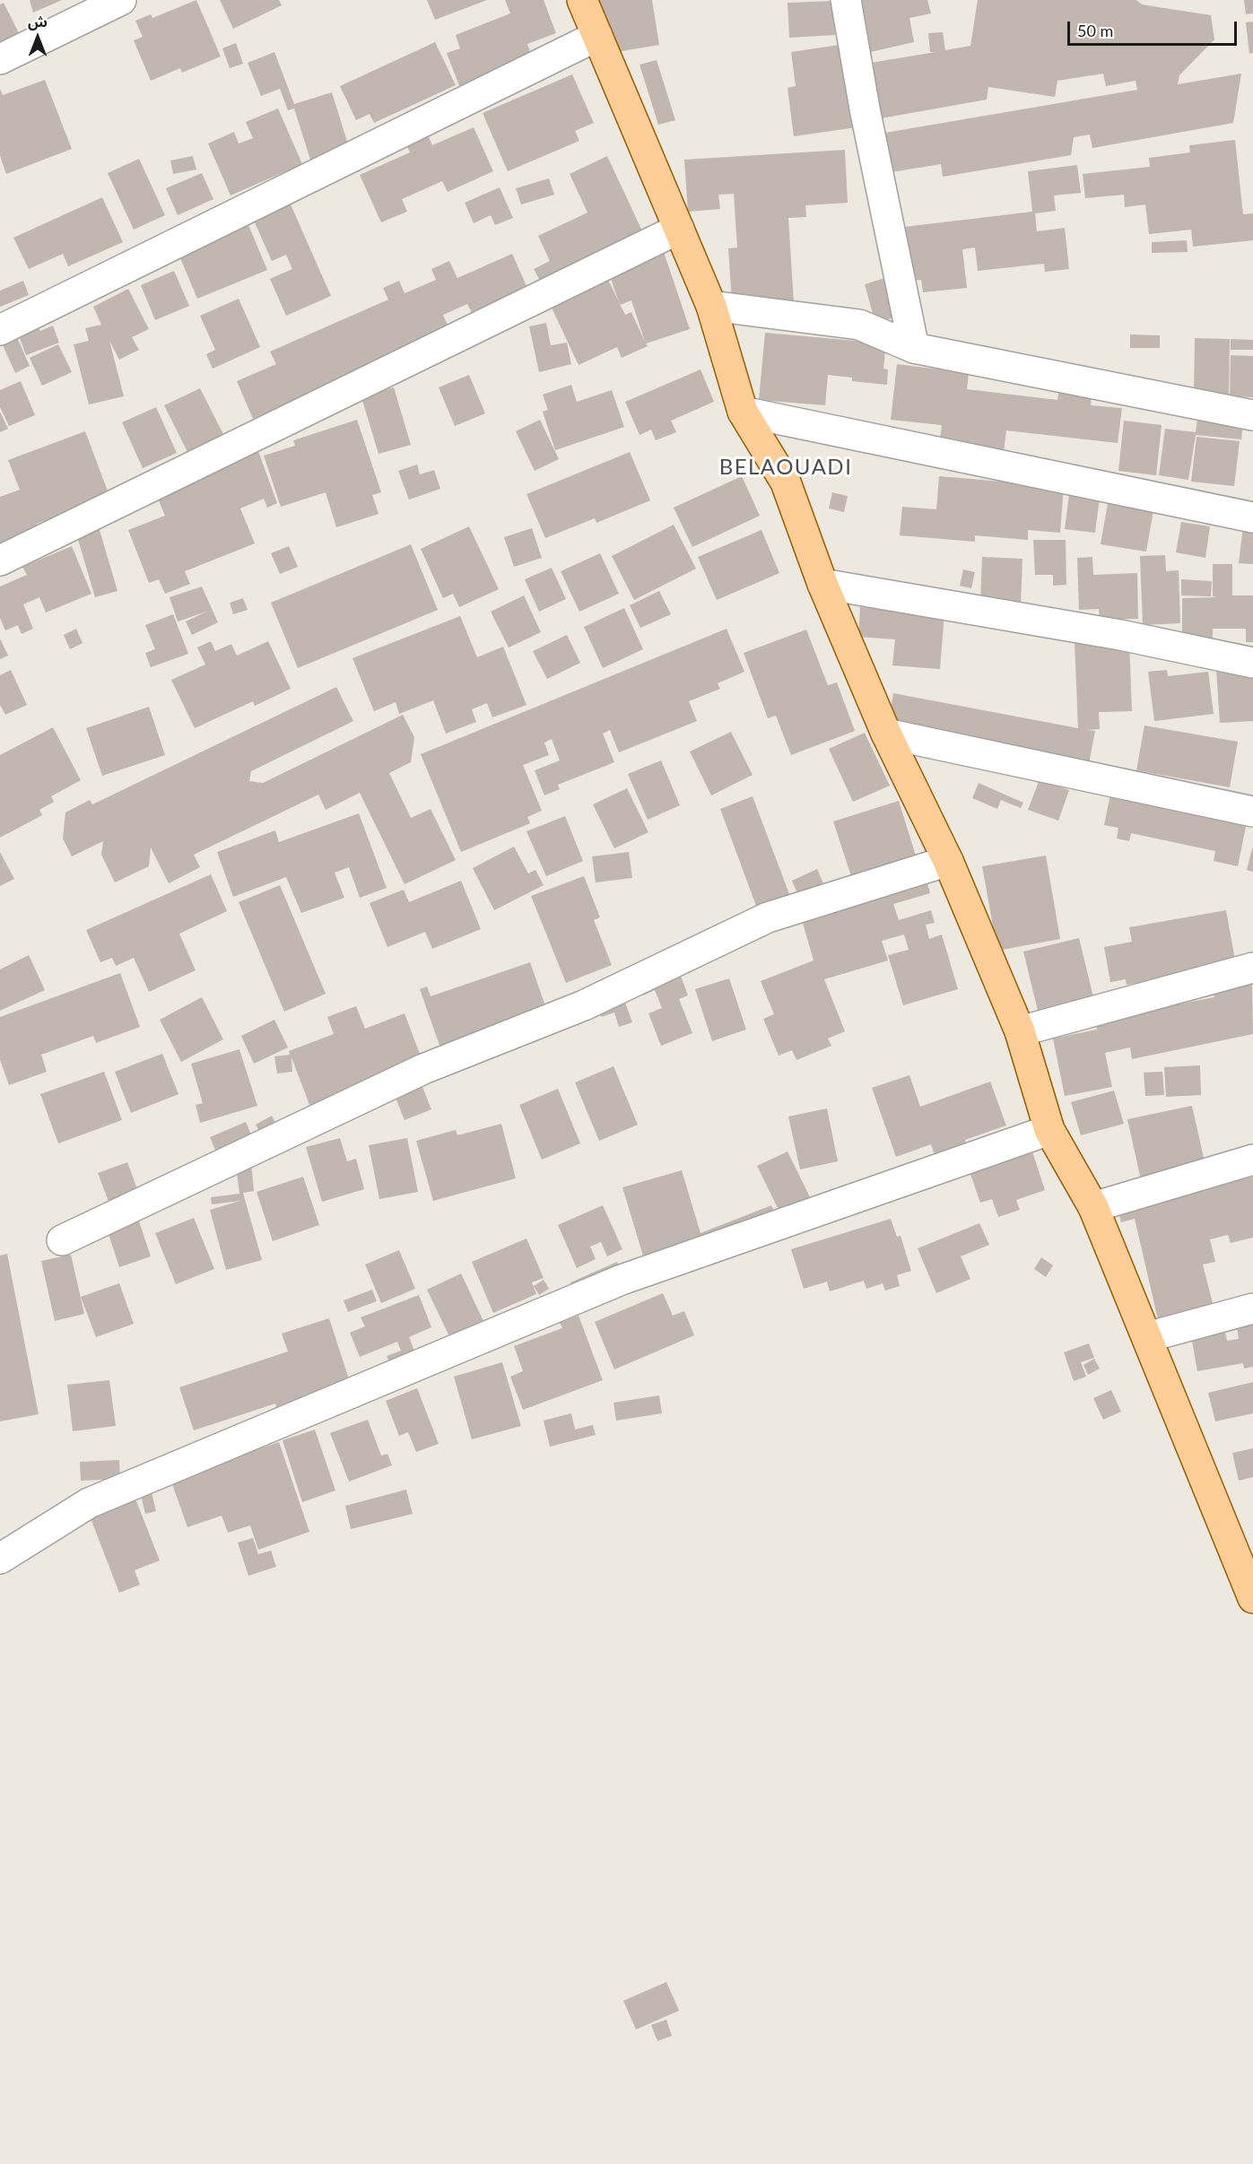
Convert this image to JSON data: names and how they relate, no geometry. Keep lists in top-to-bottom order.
{
  "districts": ["BELAOUADI"],
  "scale_bar": "50 m",
  "north": "top"
}
